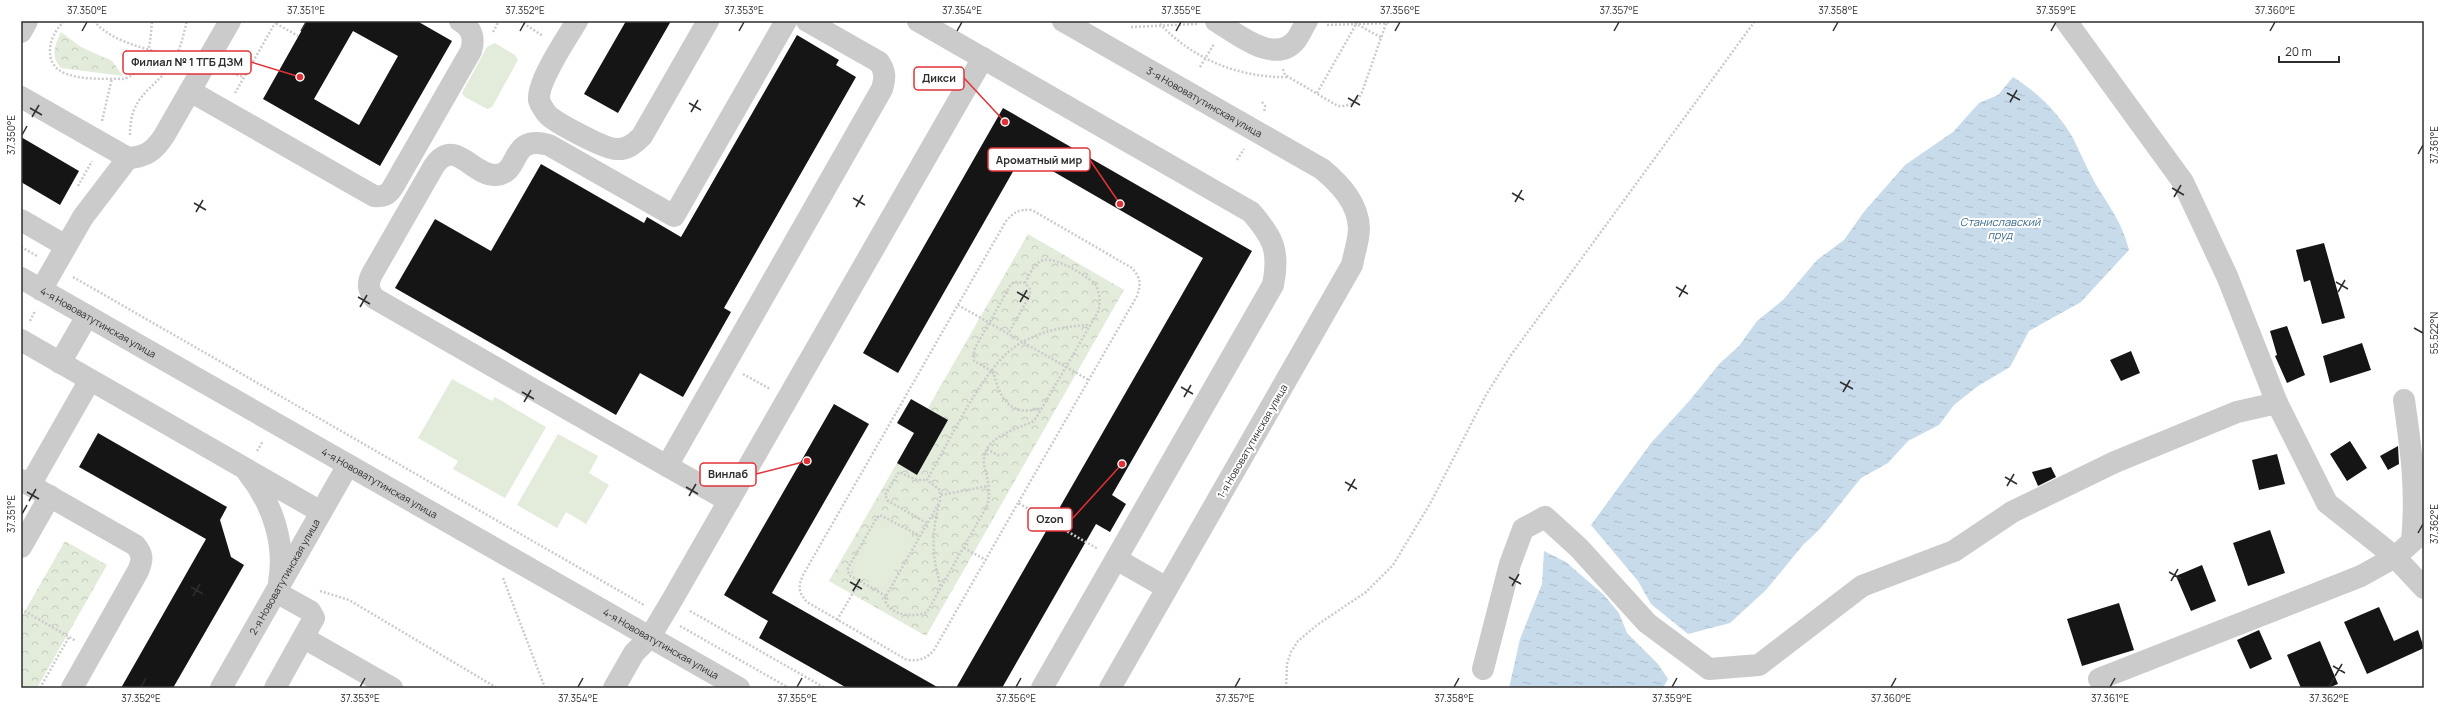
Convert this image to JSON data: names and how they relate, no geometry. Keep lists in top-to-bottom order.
{
  "streets": {
    "street": [
      "3-я Нововатутинская улица",
      "4-я Нововатутинская улица",
      "1-я Нововатутинская улица",
      "2-я Нововатутинская улица"
    ]
  },
  "crossings": [
    ["3-я Нововатутинская улица", "1-я Нововатутинская улица"],
    ["4-я Нововатутинская улица", "2-я Нововатутинская улица"]
  ],
  "water": ["Станиславский пруд"],
  "places": [
    "Филиал № 1 ТГБ ДЗМ",
    "Дикси",
    "Ароматный мир",
    "Винлаб",
    "Ozon"
  ],
  "scale_bar": "20 m",
  "coordinates": [
    "37.350°E",
    "37.351°E",
    "37.352°E",
    "37.353°E",
    "37.354°E",
    "37.355°E",
    "37.356°E",
    "37.357°E",
    "37.358°E",
    "37.359°E",
    "37.360°E",
    "37.361°E",
    "55.522°N",
    "37.362°E"
  ]
}
